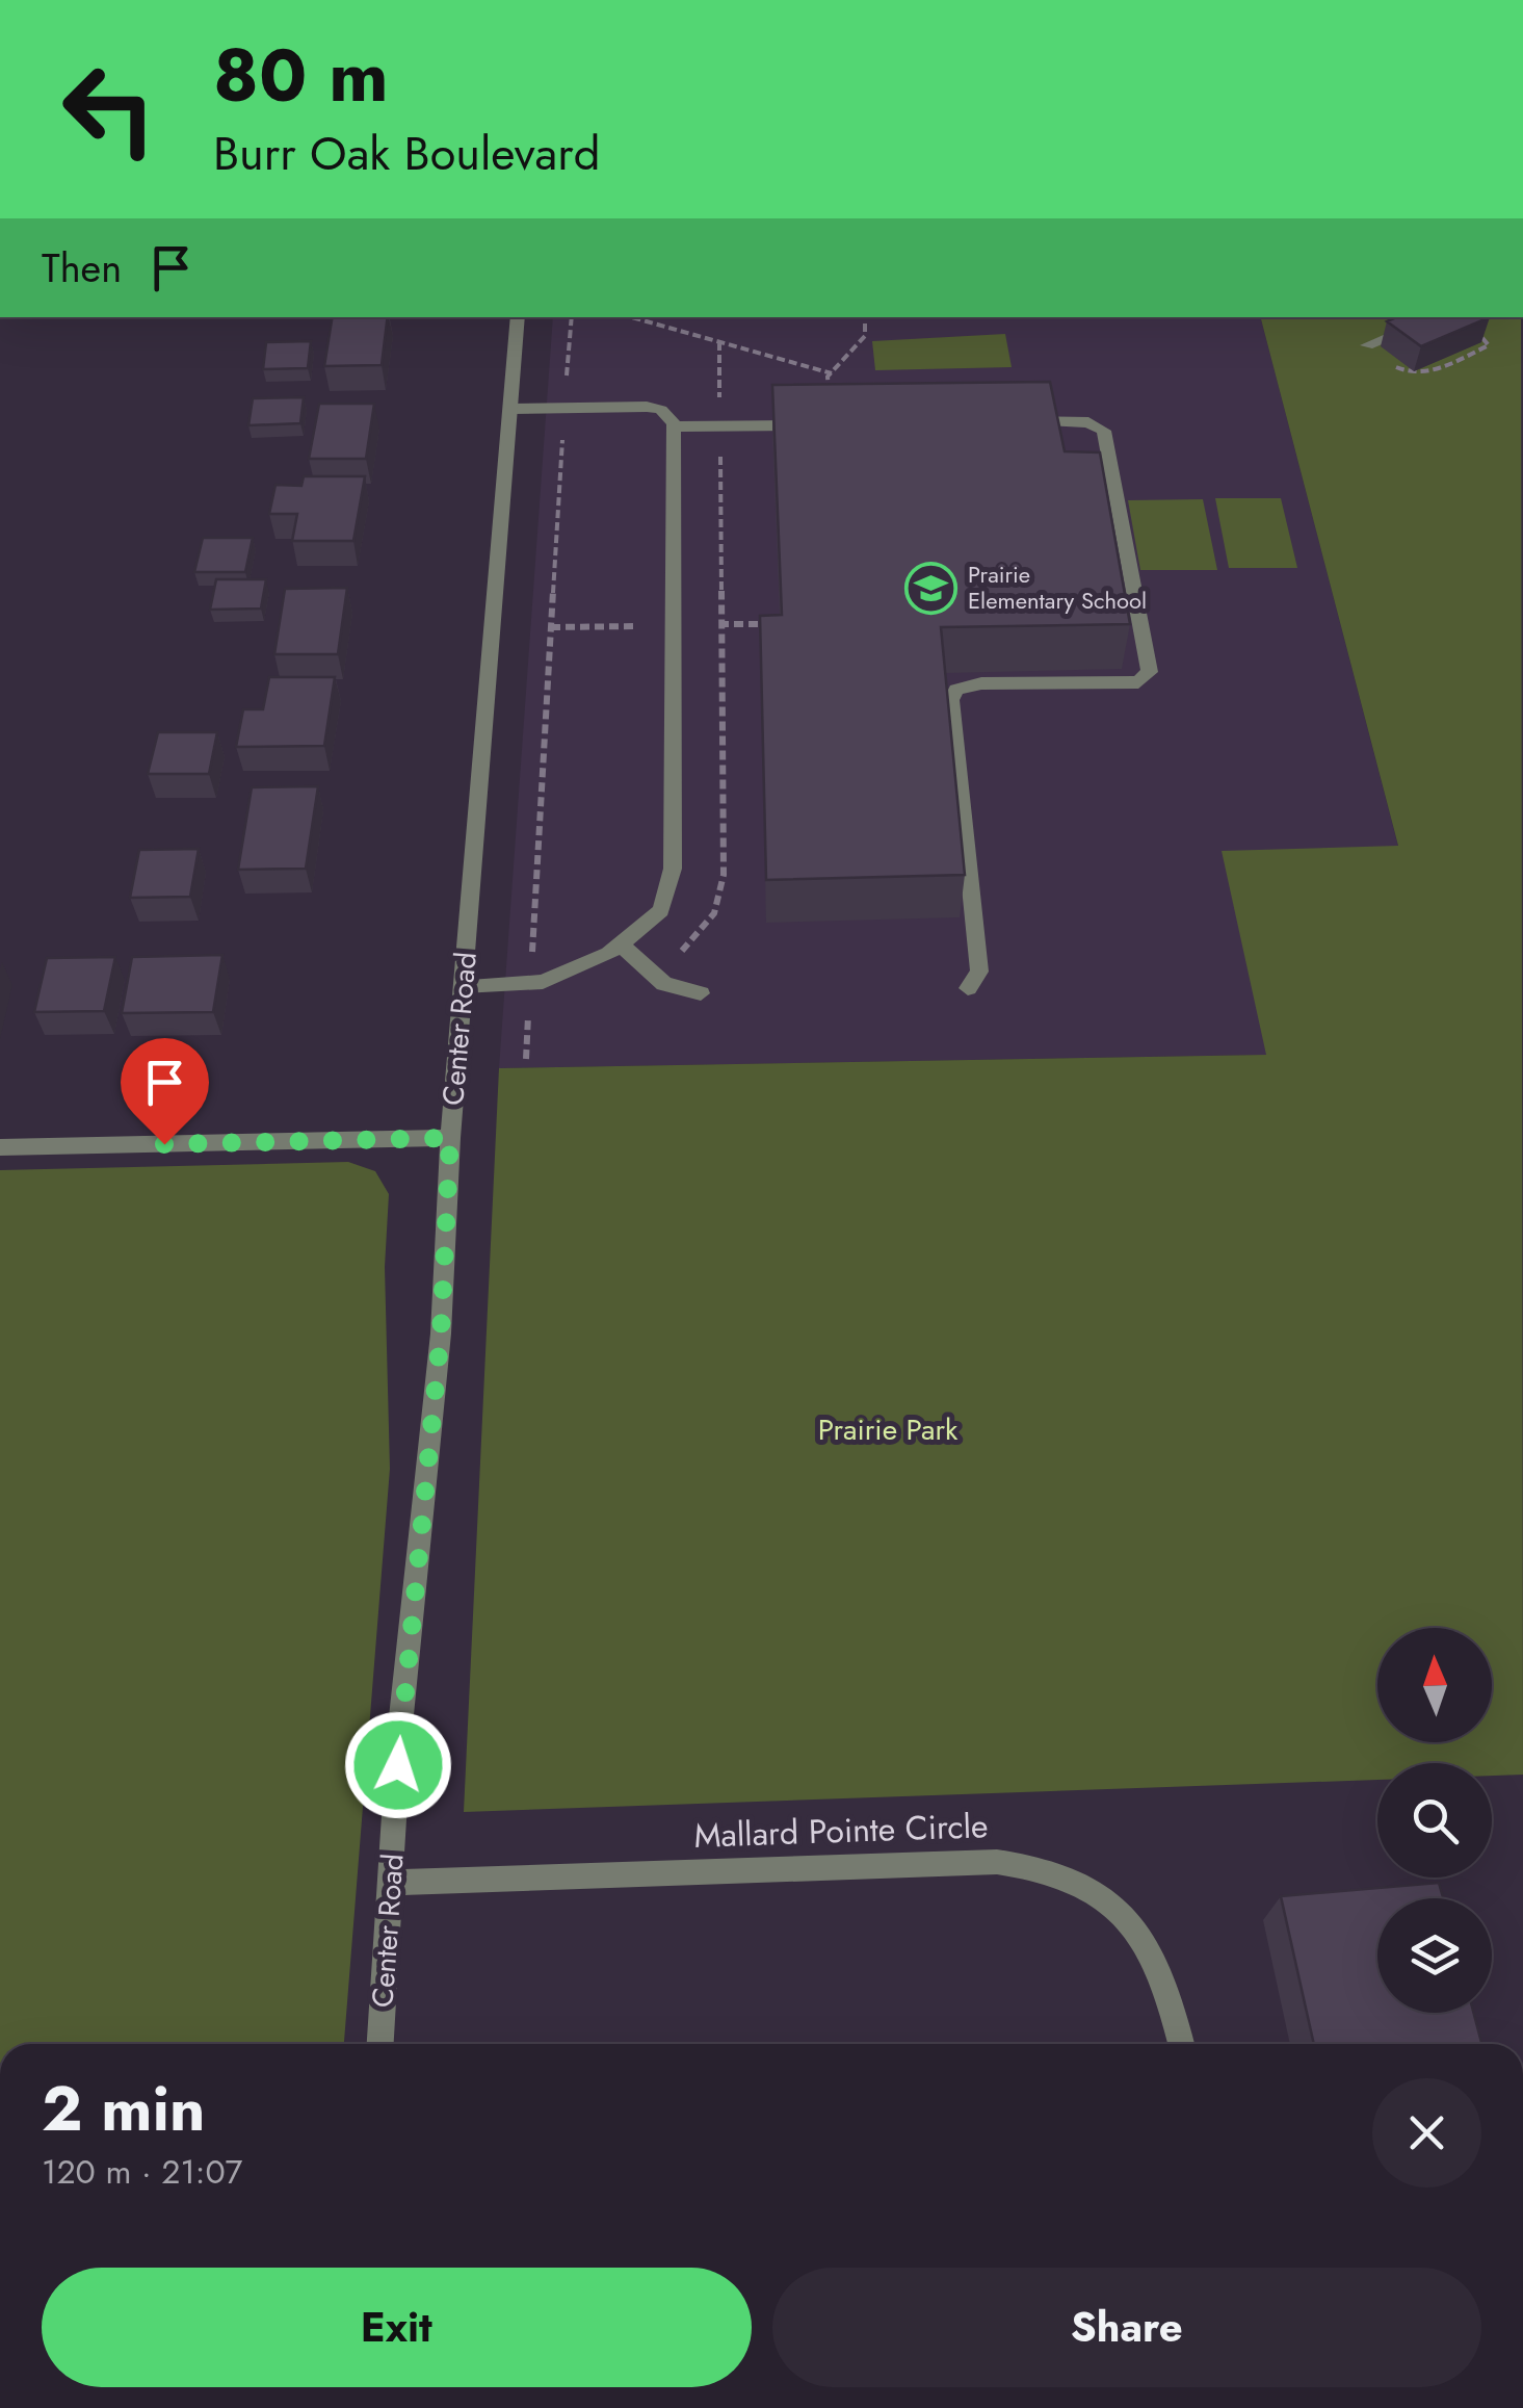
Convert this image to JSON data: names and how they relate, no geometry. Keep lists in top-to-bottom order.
{
  "streets": {
    "street": ["Center Road", "Mallard Pointe Circle"]
  },
  "crossings": [
    ["Center Road", "Mallard Pointe Circle"]
  ],
  "parks": ["Prairie Park"],
  "places": {
    "school or university": ["Prairie Elementary School"]
  },
  "north": "top",
  "page": {
    "turn": ["80 m", "Burr Oak Boulevard"],
    "then": "Then",
    "heading": ["2 min", "120 m · 21:07"],
    "buttons": ["Exit", "Share"]
  }
}
